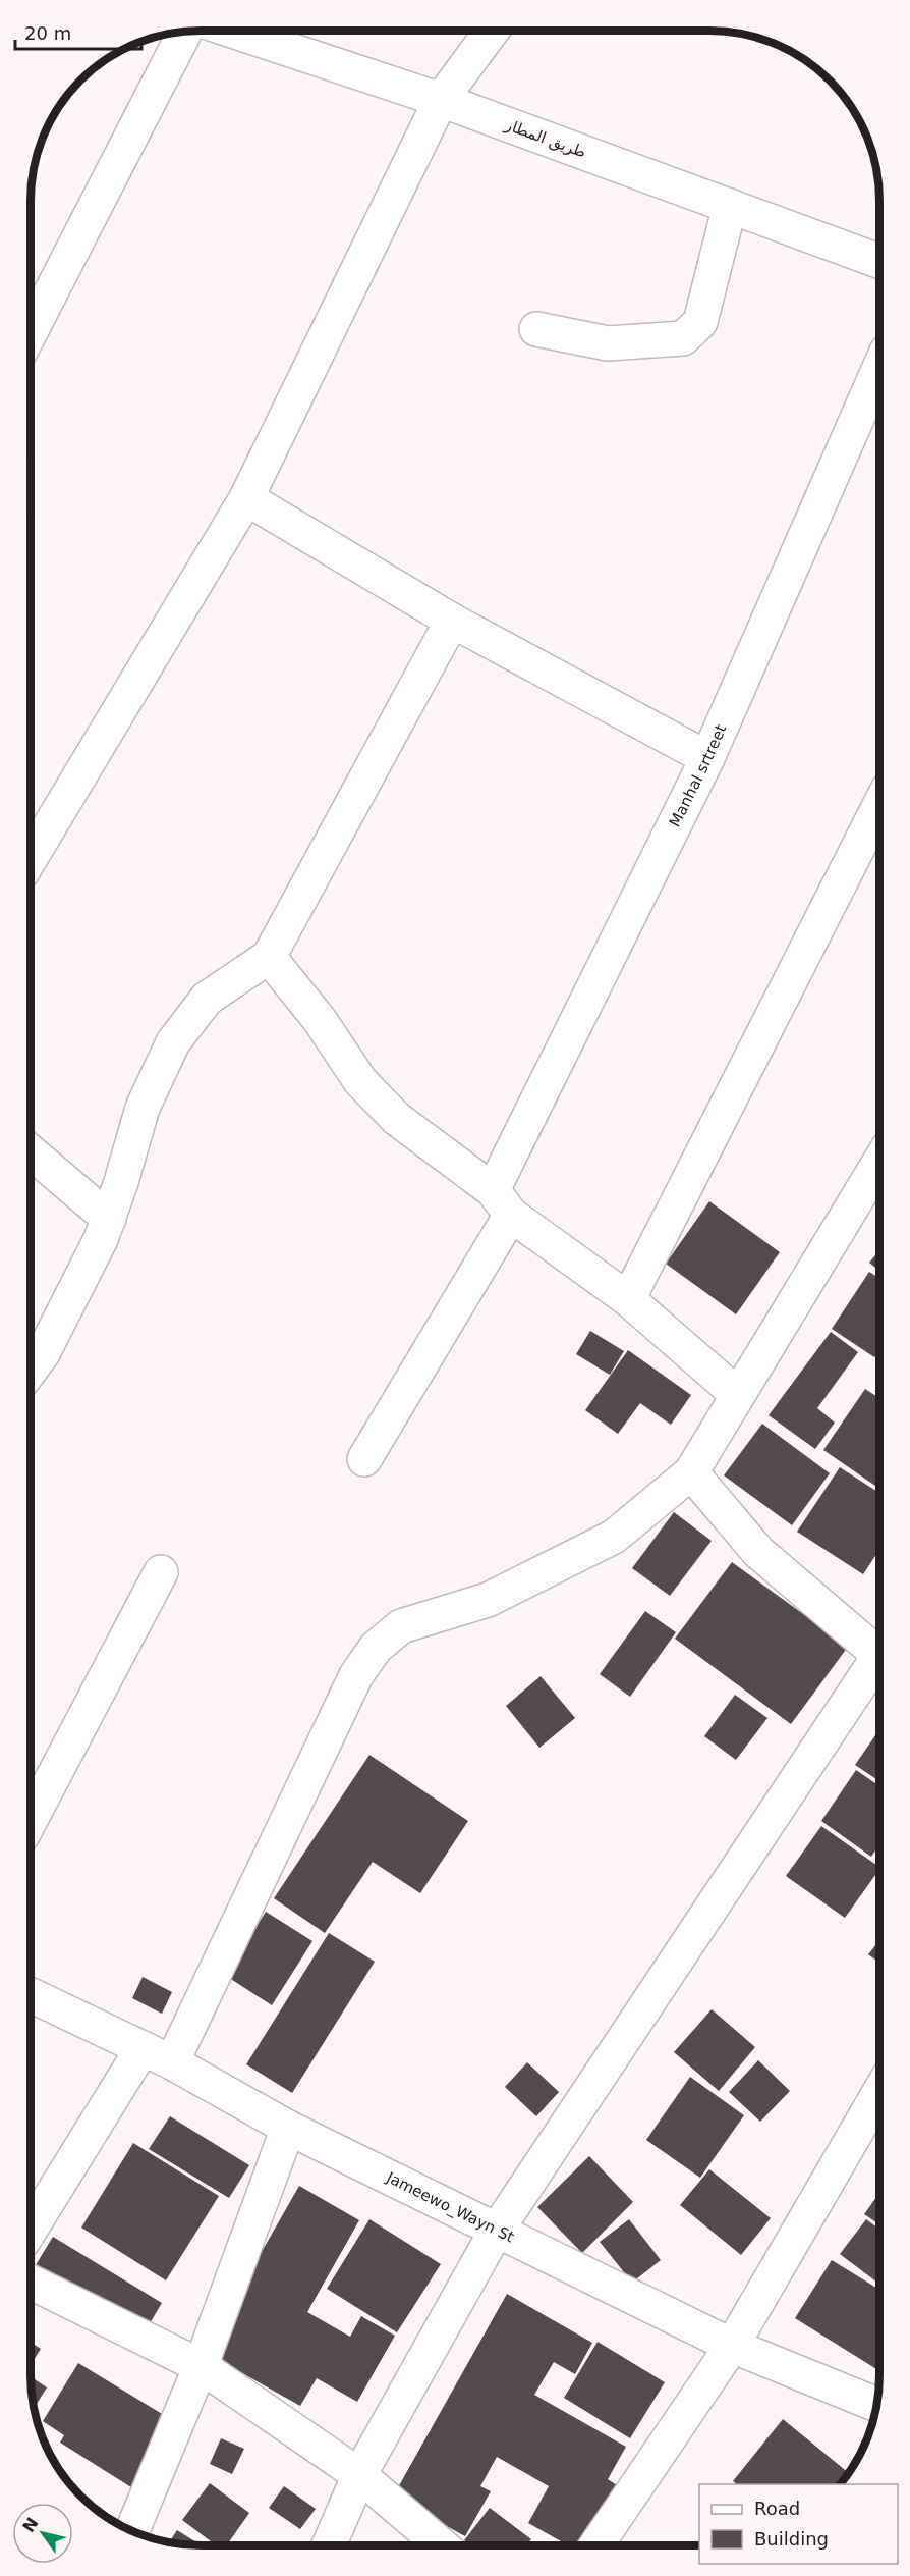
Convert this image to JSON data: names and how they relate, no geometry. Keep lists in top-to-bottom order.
{
  "streets": {
    "street": ["طريق المطار", "Manhal srtreet", "Jameewo_Wayn St"]
  },
  "legend": ["Road", "Building"],
  "scale_bar": "20 m",
  "north": "top left"
}
